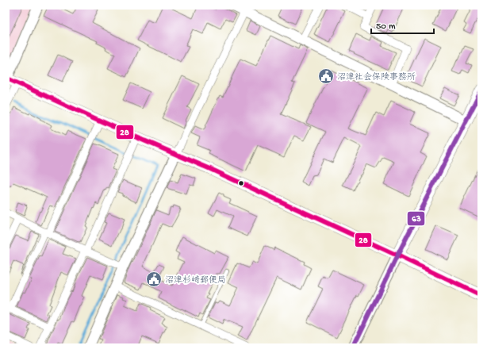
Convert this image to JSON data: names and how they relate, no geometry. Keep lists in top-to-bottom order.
{
  "places": {
    "public building": ["沼津社会保険事務所", "沼津杉崎郵便局"]
  },
  "lines": ["transit line 28", "transit line 63"],
  "scale_bar": "50 m"
}
